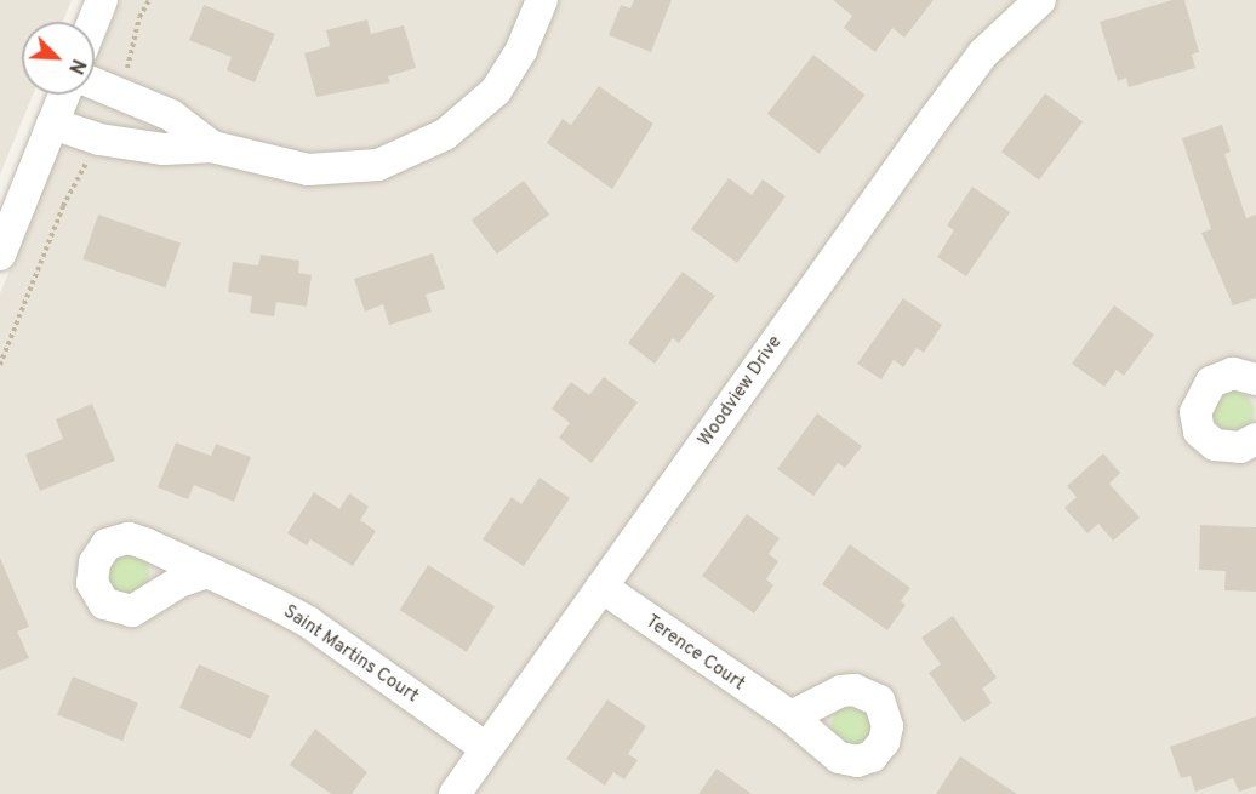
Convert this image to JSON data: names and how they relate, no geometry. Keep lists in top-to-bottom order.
{
  "streets": {
    "street": ["Woodview Drive", "Terence Court", "Saint Martins Court"]
  },
  "crossings": [
    ["Woodview Drive", "Terence Court"],
    ["Woodview Drive", "Saint Martins Court"]
  ],
  "north": "bottom right"
}
